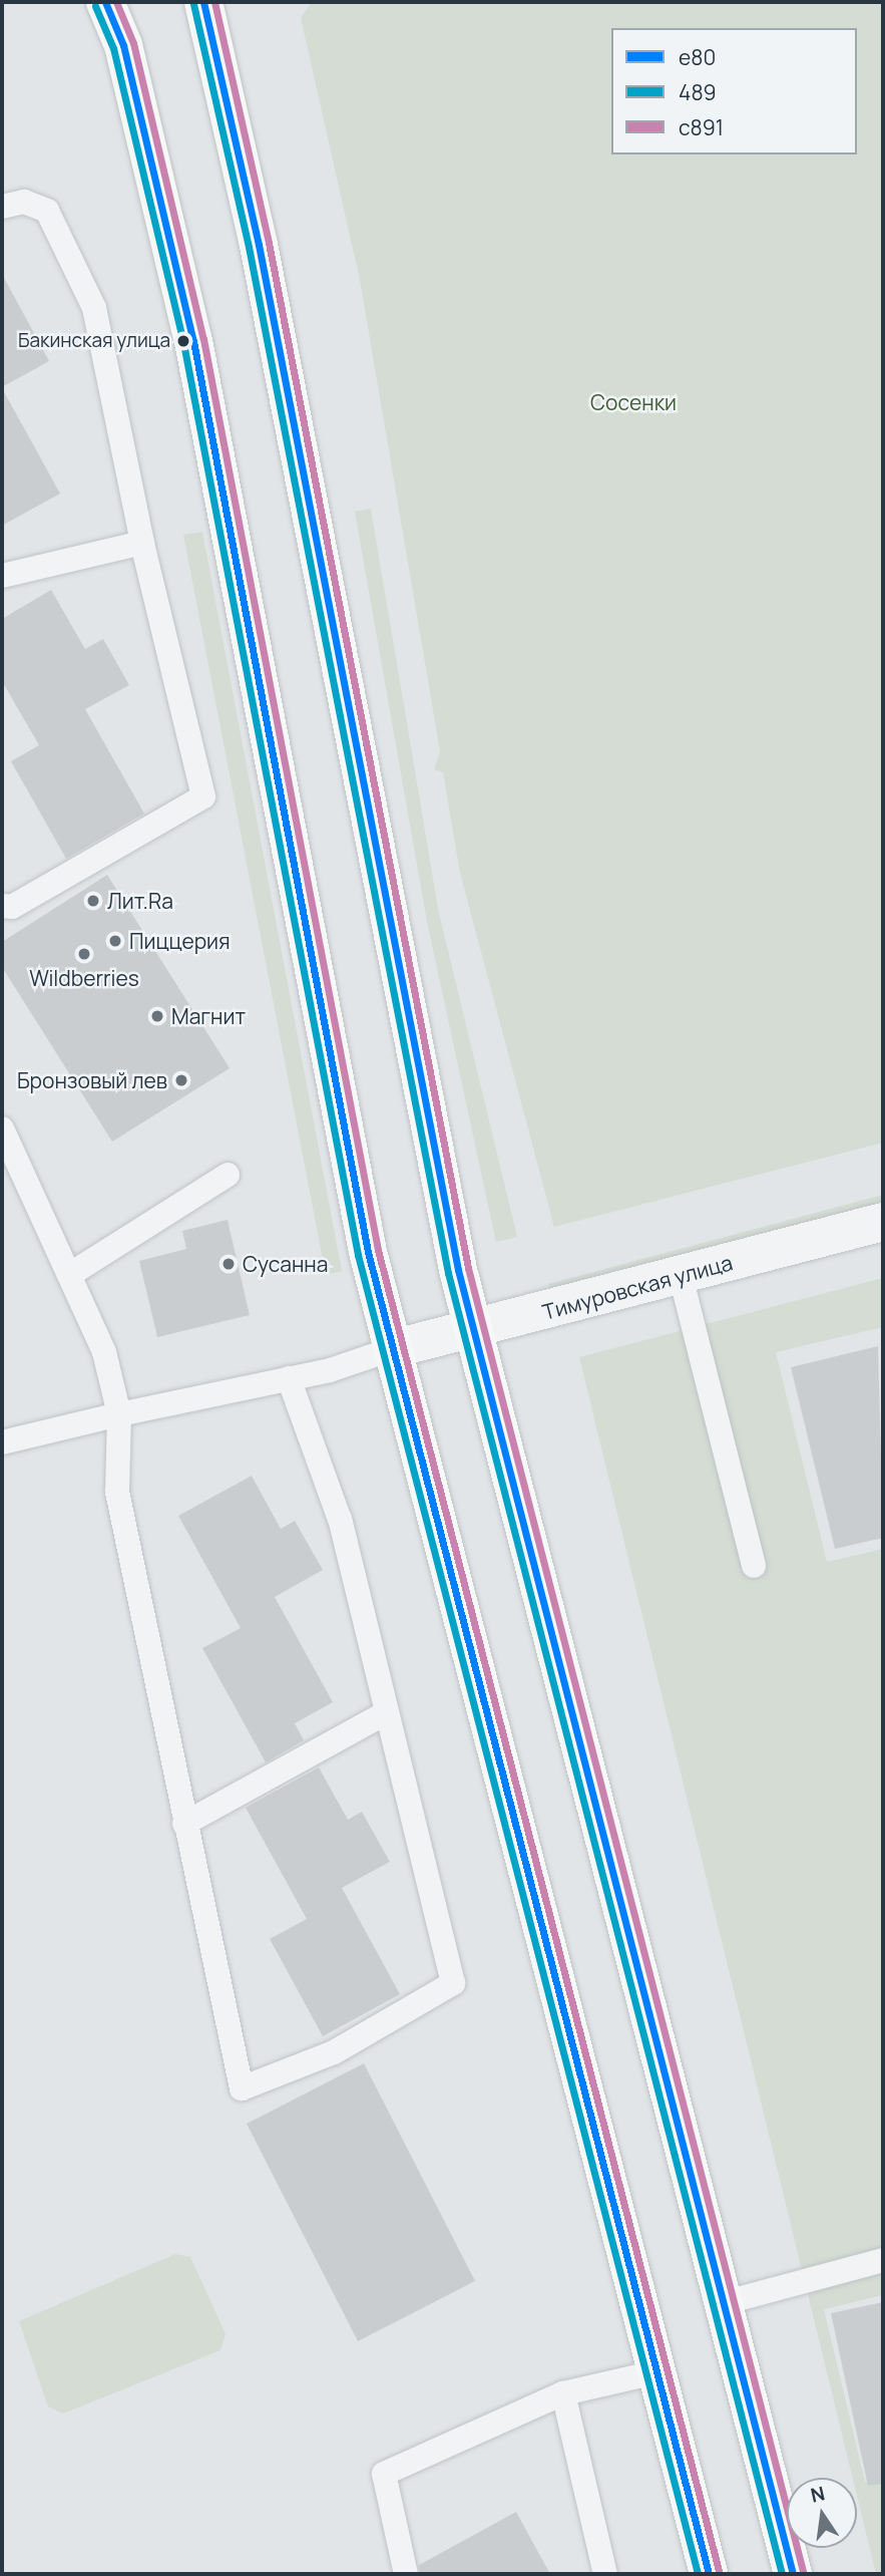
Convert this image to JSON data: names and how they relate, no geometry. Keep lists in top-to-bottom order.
{
  "streets": {
    "street": ["Тимуровская улица"]
  },
  "parks": ["Сосенки"],
  "places": [
    "Бакинская улица",
    "Лит.Ra",
    "Пиццерия",
    "Wildberries",
    "Магнит",
    "Бронзовый лев",
    "Сусанна"
  ],
  "lines": ["transit line е80", "transit line с891", "transit line 489"],
  "legend": ["е80", "489", "с891"],
  "north": "top"
}
